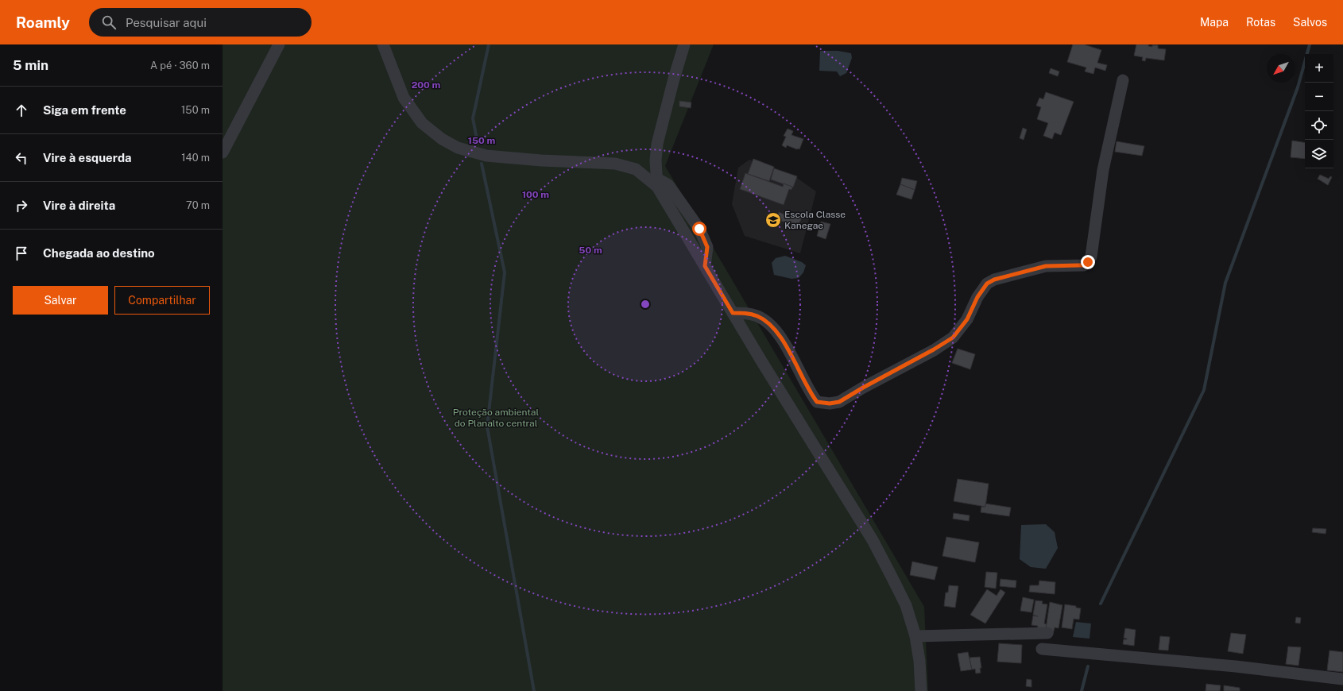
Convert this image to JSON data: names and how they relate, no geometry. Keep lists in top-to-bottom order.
{
  "parks": ["Proteção ambiental do Planalto central"],
  "places": {
    "school or university": ["Escola Classe Kanegae"]
  },
  "north": "bottom left",
  "page": {
    "header": "Roamly",
    "search": "Pesquisar aqui",
    "nav": ["Mapa", "Rotas", "Salvos"],
    "heading": ["5 min", "A pé · 360 m"],
    "map_buttons": ["+", "−"],
    "list": [
      ["Siga em frente", "150 m"],
      ["Vire à esquerda", "140 m"],
      ["Vire à direita", "70 m"],
      "Chegada ao destino"
    ],
    "buttons": ["Salvar", "Compartilhar"]
  },
  "rings": [
    "200 m",
    "150 m",
    "100 m",
    "50 m"
  ]
}
